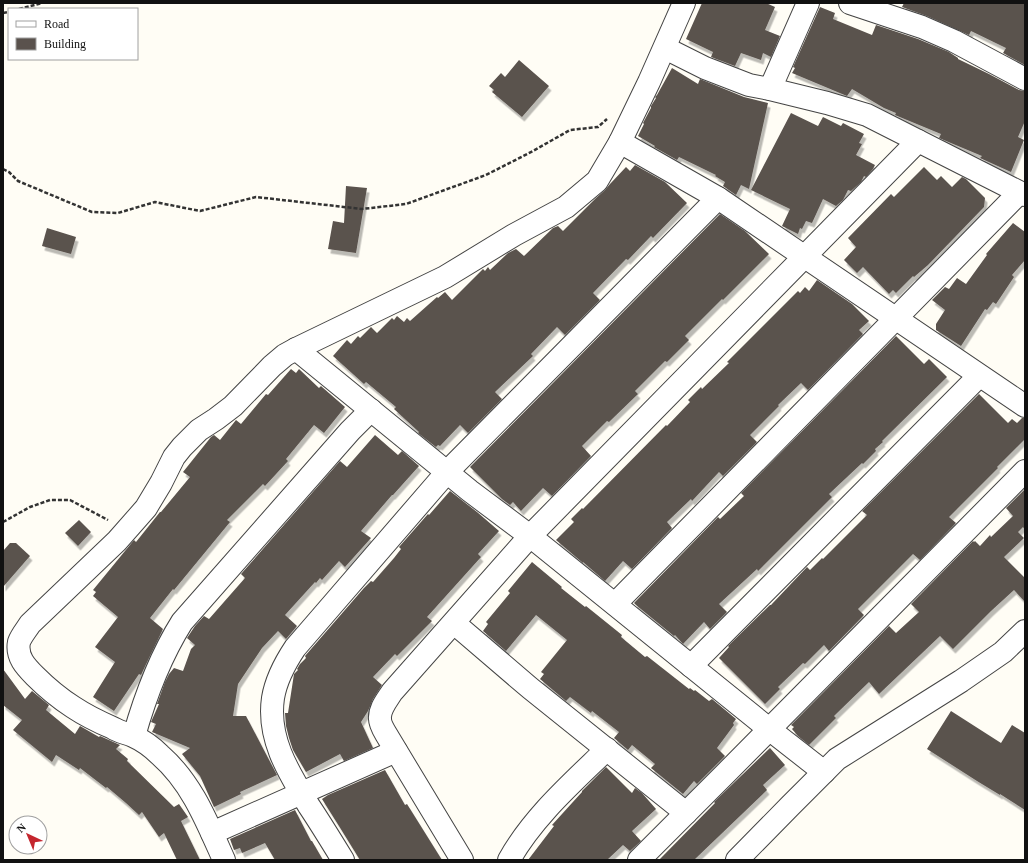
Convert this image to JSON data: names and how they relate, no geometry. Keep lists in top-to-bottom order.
{
  "legend": ["Road", "Building"],
  "north": "top left"
}
